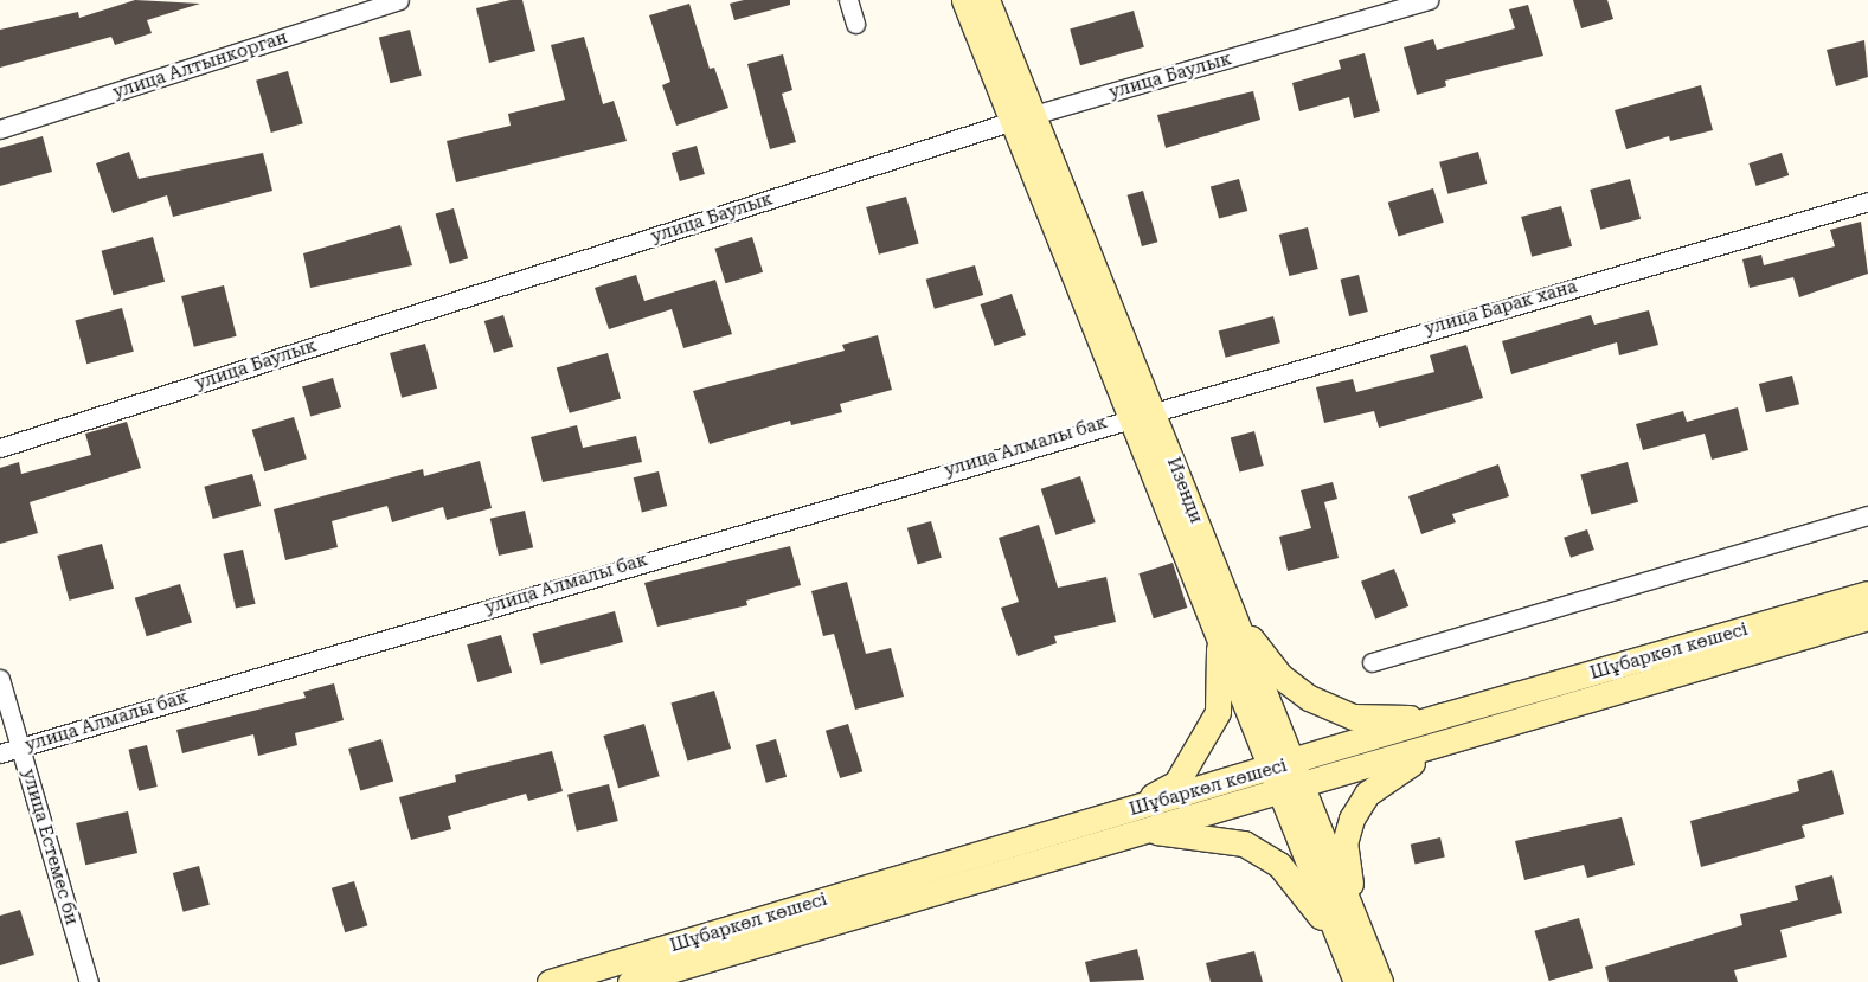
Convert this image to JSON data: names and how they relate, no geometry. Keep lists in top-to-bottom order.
{
  "streets": {
    "street": [
      "улица Алтынкорган",
      "улица Баулык",
      "улица Барак хана",
      "улица Алмалы бак",
      "Изенди",
      "Шұбаркөл көшесі",
      "улица Естемес би"
    ]
  },
  "crossings": [
    ["улица Баулык", "Изенди"],
    ["улица Барак хана", "улица Алмалы бак"],
    ["улица Барак хана", "Изенди"],
    ["улица Алмалы бак", "Изенди"],
    ["улица Алмалы бак", "улица Естемес би"],
    ["Изенди", "Шұбаркөл көшесі"]
  ]
}
